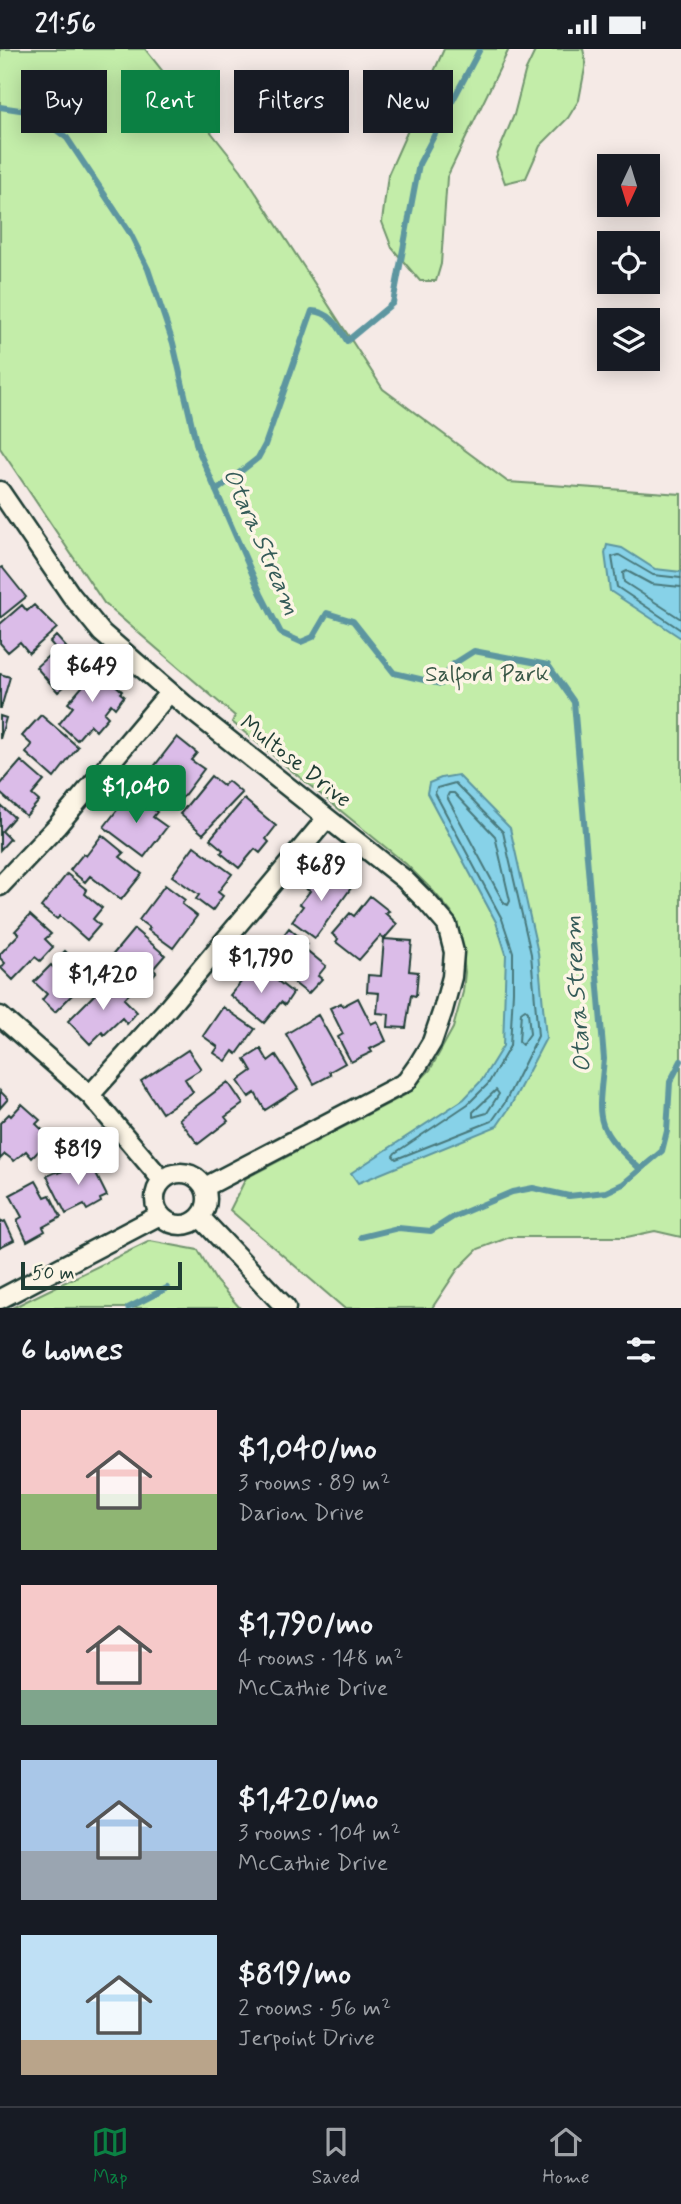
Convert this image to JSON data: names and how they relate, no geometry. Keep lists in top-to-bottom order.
{
  "streets": {
    "street": ["Multose Drive"]
  },
  "water": ["Otara Stream"],
  "parks": ["Salford Park"],
  "scale_bar": "50 m",
  "north": "bottom",
  "page": {
    "status": "21:56",
    "chip": [
      "Buy",
      "Rent",
      "Filters",
      "New"
    ],
    "price": [
      "$649",
      "$1,040",
      "$689",
      "$1,790",
      "$1,420",
      "$819"
    ],
    "scale": "50 m",
    "heading": "6 homes",
    "list": [
      {
        "name": "$1,040/mo",
        "note": "3 rooms · 89 m² · Darion Drive"
      },
      {
        "name": "$1,790/mo",
        "note": "4 rooms · 148 m² · McCathie Drive"
      },
      {
        "name": "$1,420/mo",
        "note": "3 rooms · 104 m² · McCathie Drive"
      },
      {
        "name": "$819/mo",
        "note": "2 rooms · 56 m² · Jerpoint Drive"
      }
    ],
    "tabs": ["Map", "Saved", "Home"]
  }
}
